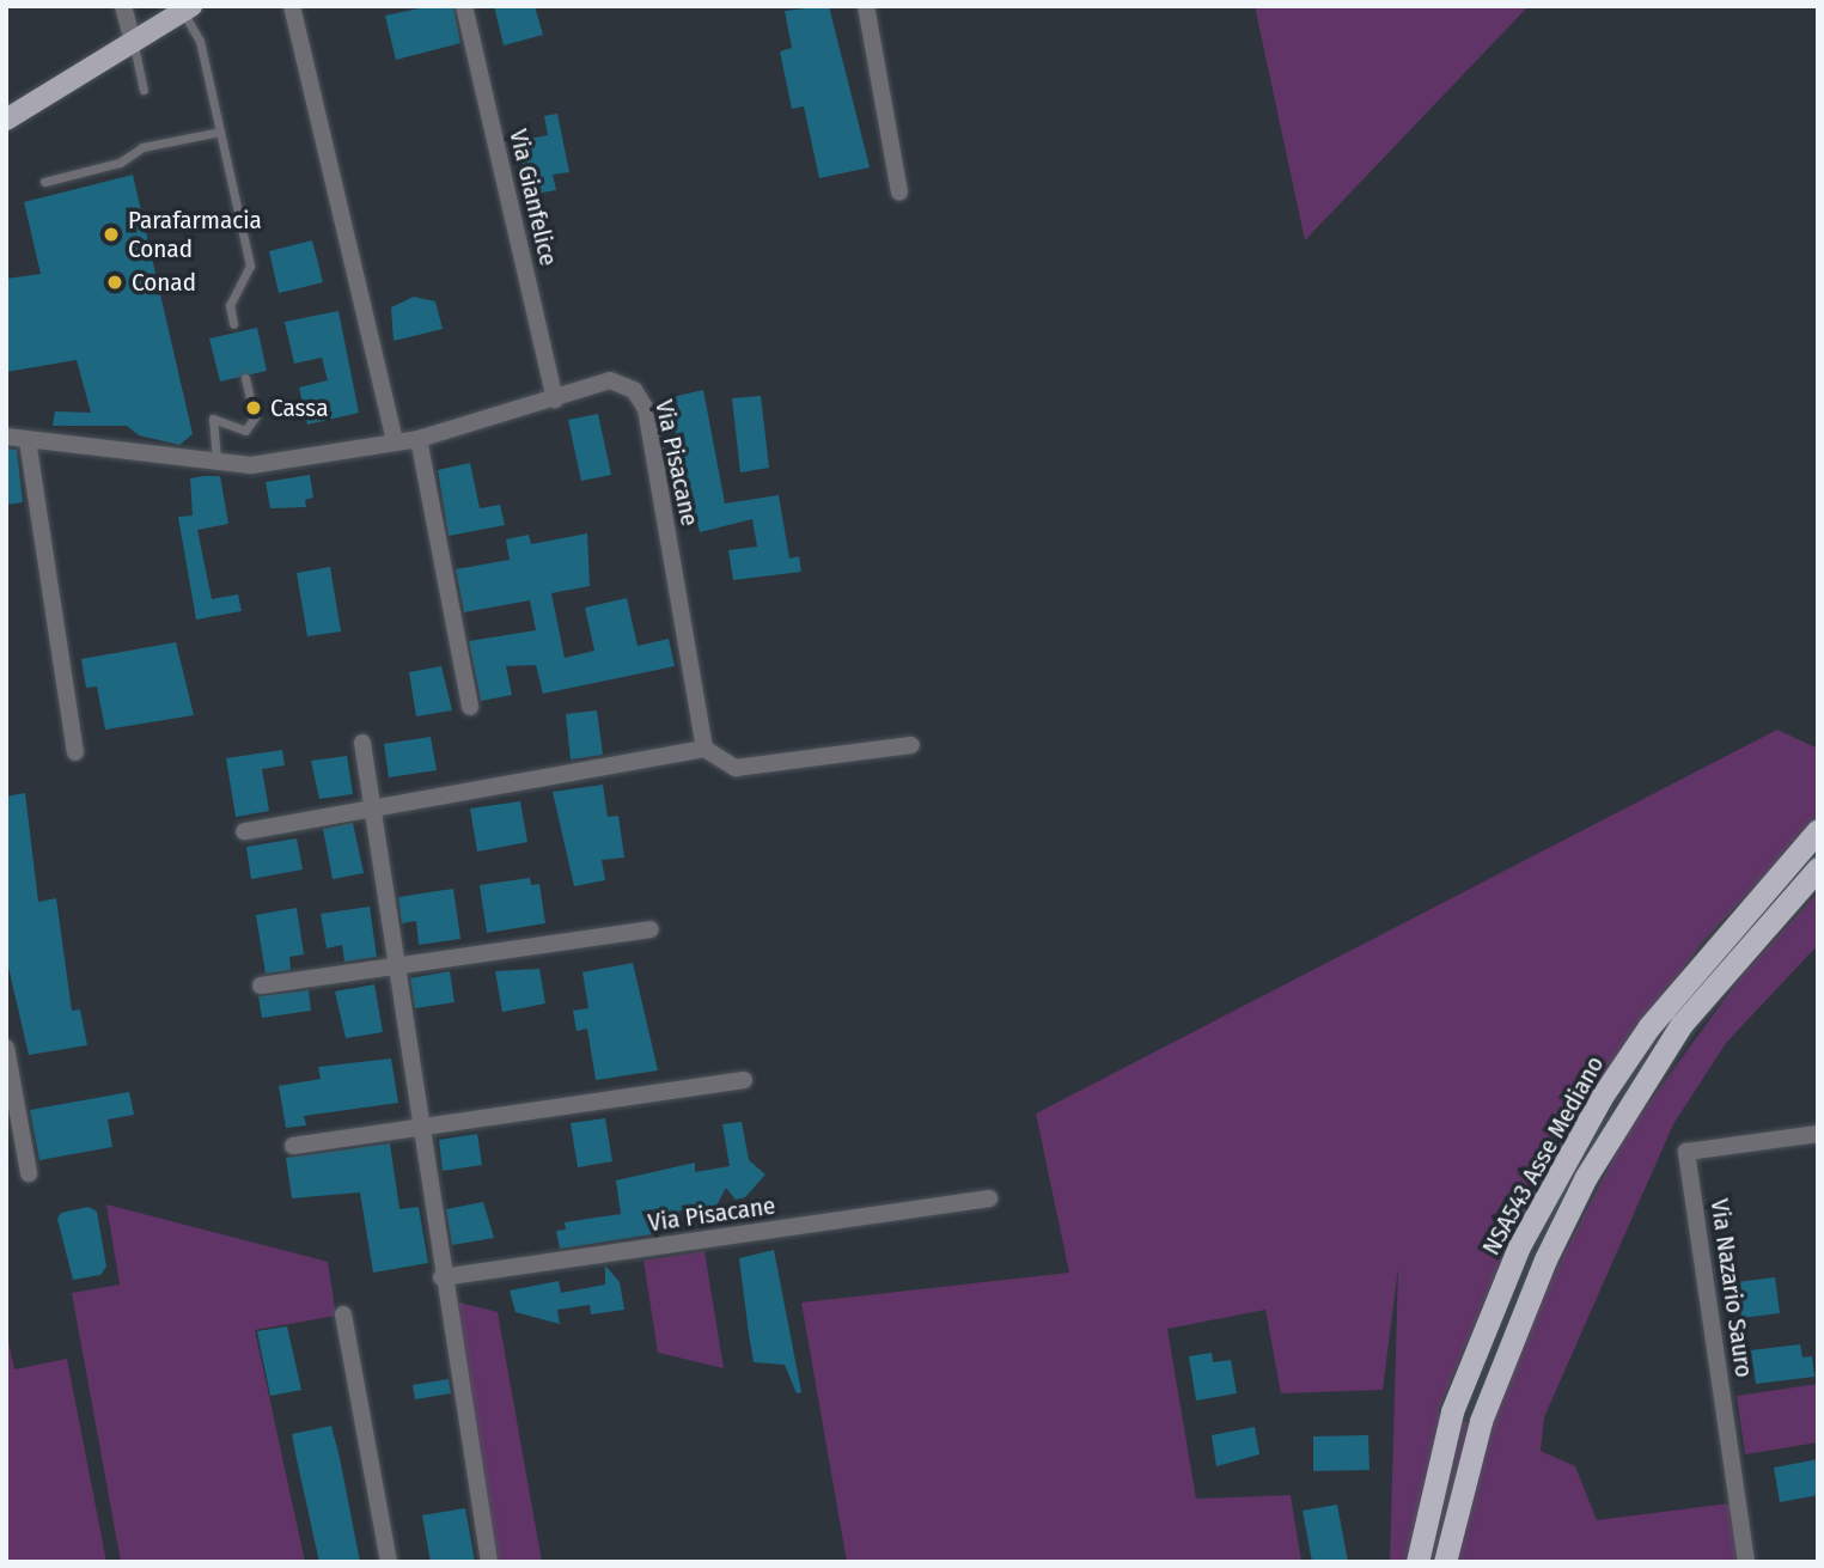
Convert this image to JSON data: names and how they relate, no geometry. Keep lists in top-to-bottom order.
{
  "streets": {
    "highway": ["NSA543 Asse Mediano"],
    "street": ["Via Gianfelice", "Via Pisacane", "Via Nazario Sauro"]
  },
  "crossings": [
    ["Via Gianfelice", "Via Pisacane"]
  ],
  "places": ["Parafarmacia Conad", "Conad", "Cassa"]
}
